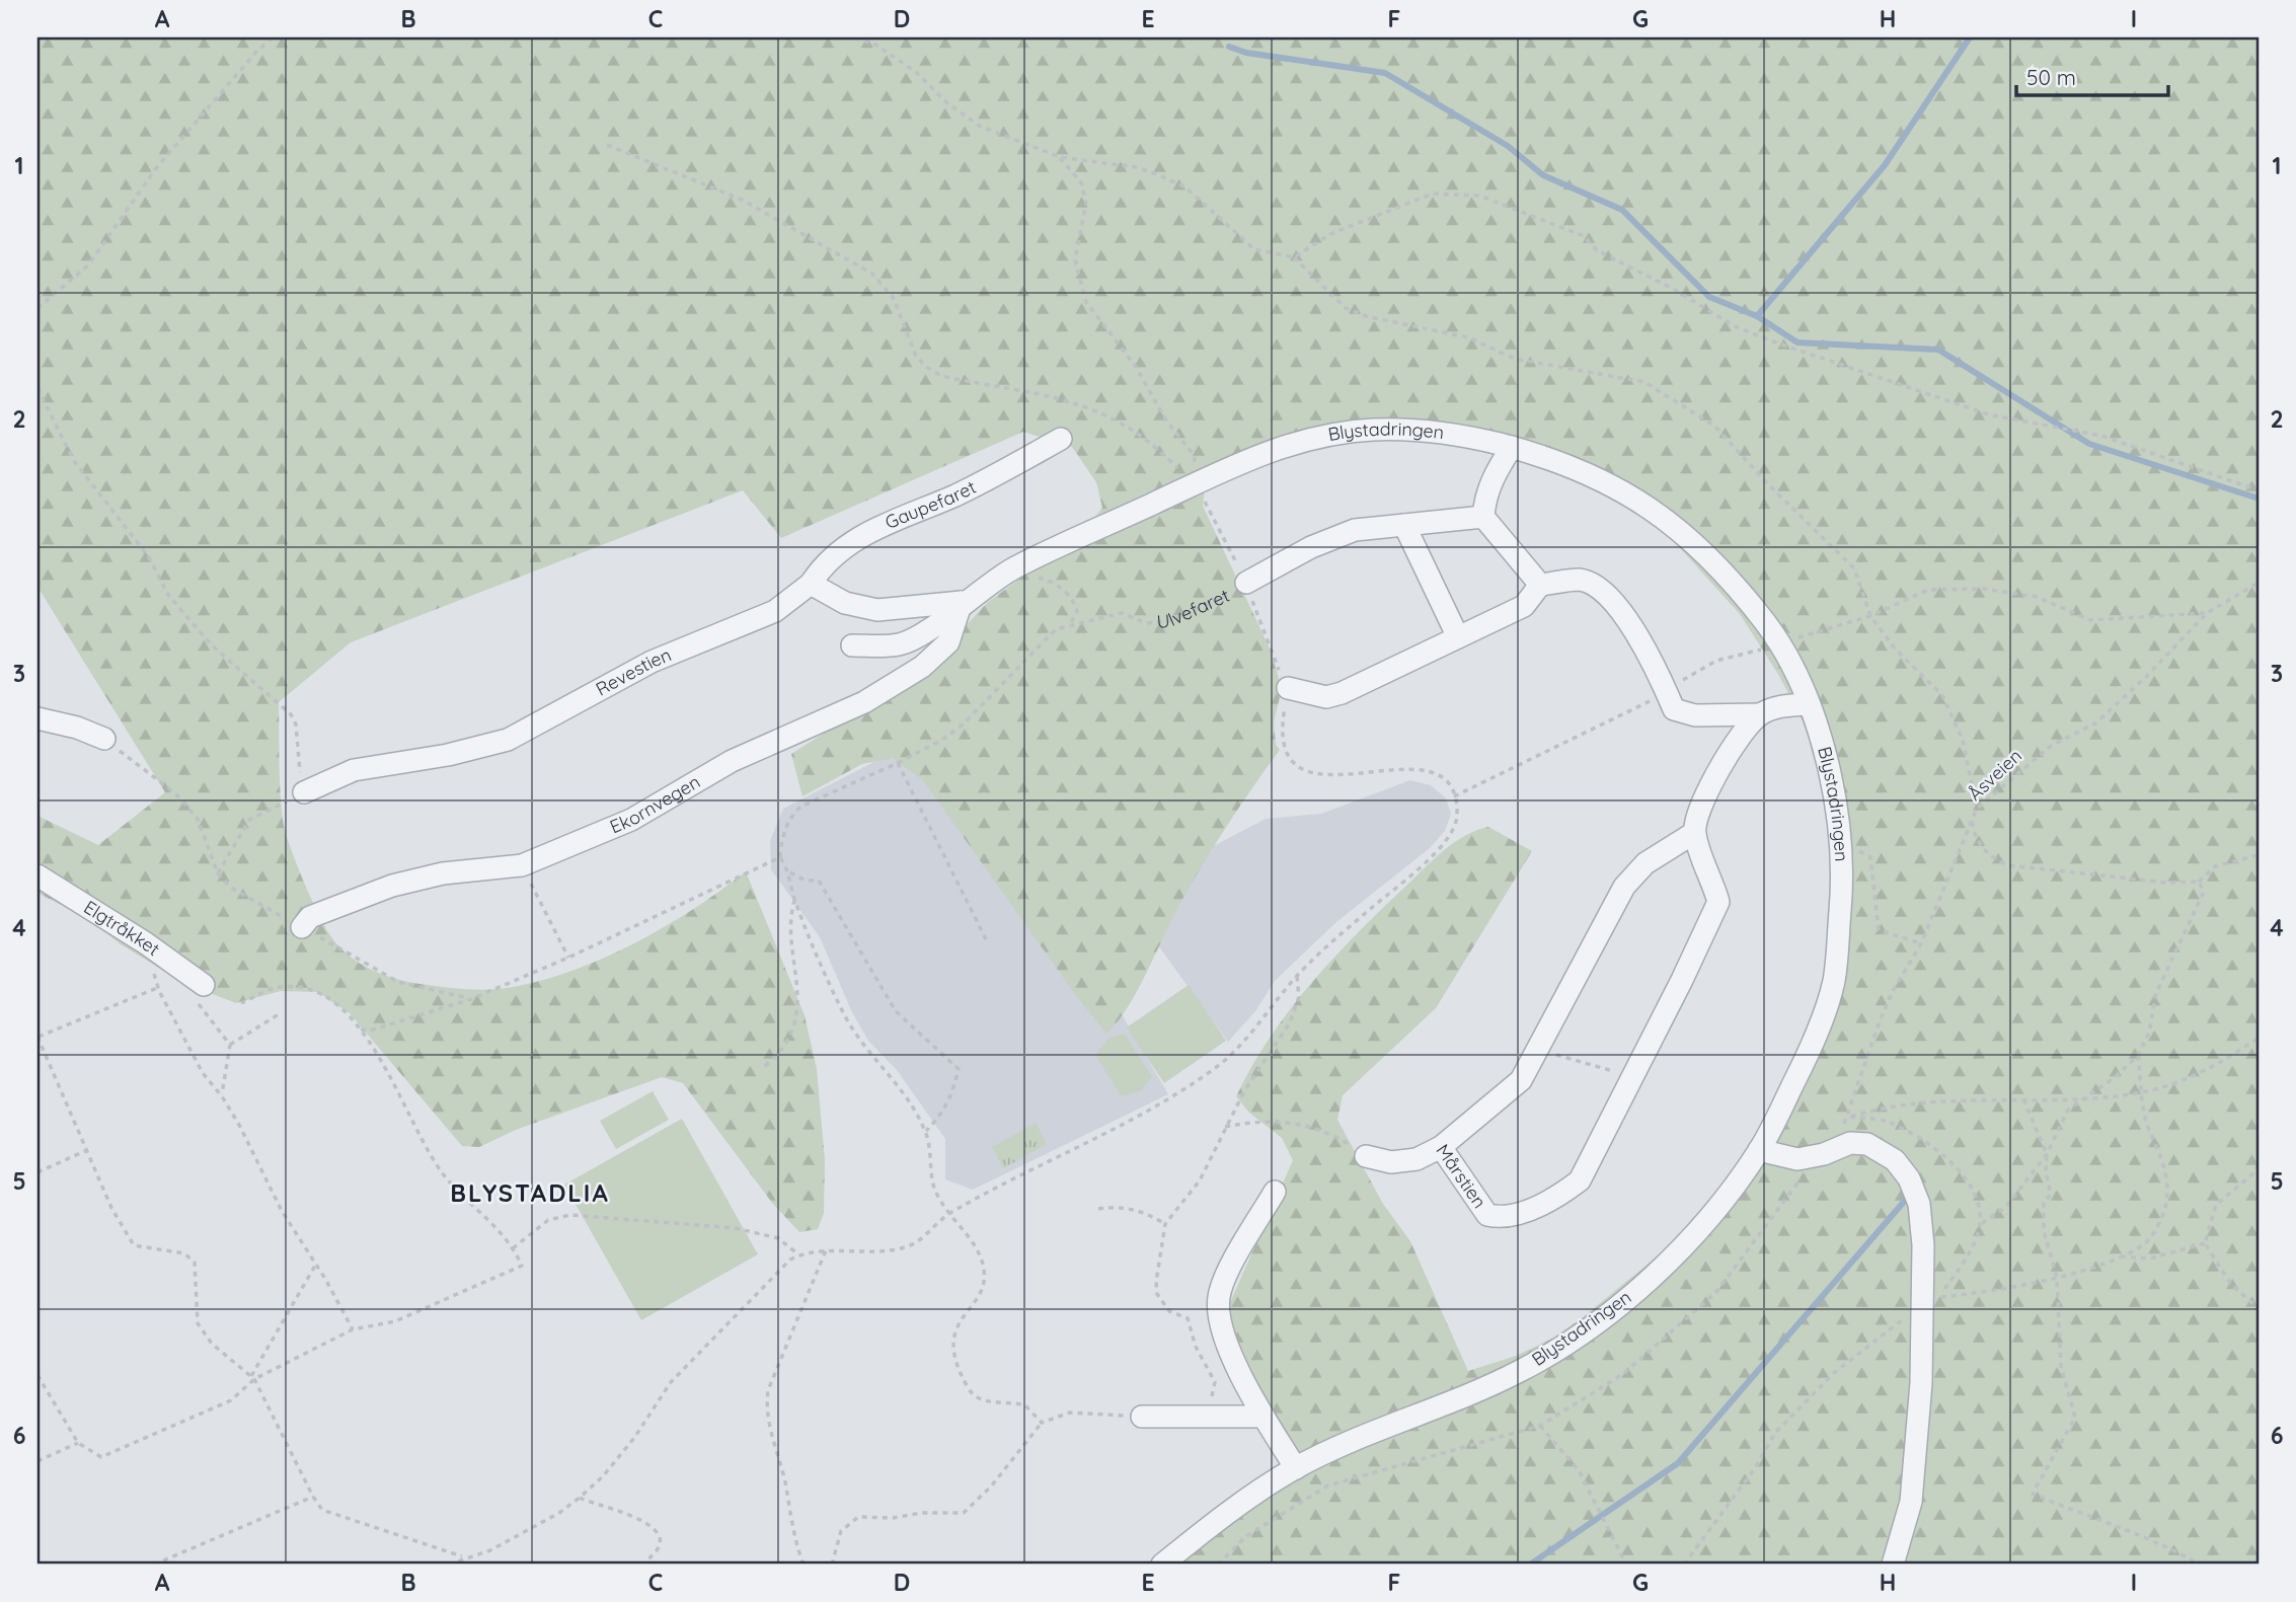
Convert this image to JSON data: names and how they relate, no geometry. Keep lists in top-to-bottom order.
{
  "streets": {
    "street": [
      "Blystadringen",
      "Gaupefaret",
      "Ulvefaret",
      "Revestien",
      "Ekornvegen",
      "Elgtråkket",
      "Mårstien"
    ],
    "path": ["Åsveien"]
  },
  "crossings": [
    ["Blystadringen", "Ekornvegen"],
    ["Gaupefaret", "Revestien"]
  ],
  "districts": ["BLYSTADLIA"],
  "scale_bar": "50 m",
  "grid": {
    "columns": [
      "A",
      "B",
      "C",
      "D",
      "E",
      "F",
      "G",
      "H",
      "I"
    ],
    "rows": [
      "1",
      "2",
      "3",
      "4",
      "5",
      "6"
    ]
  }
}
